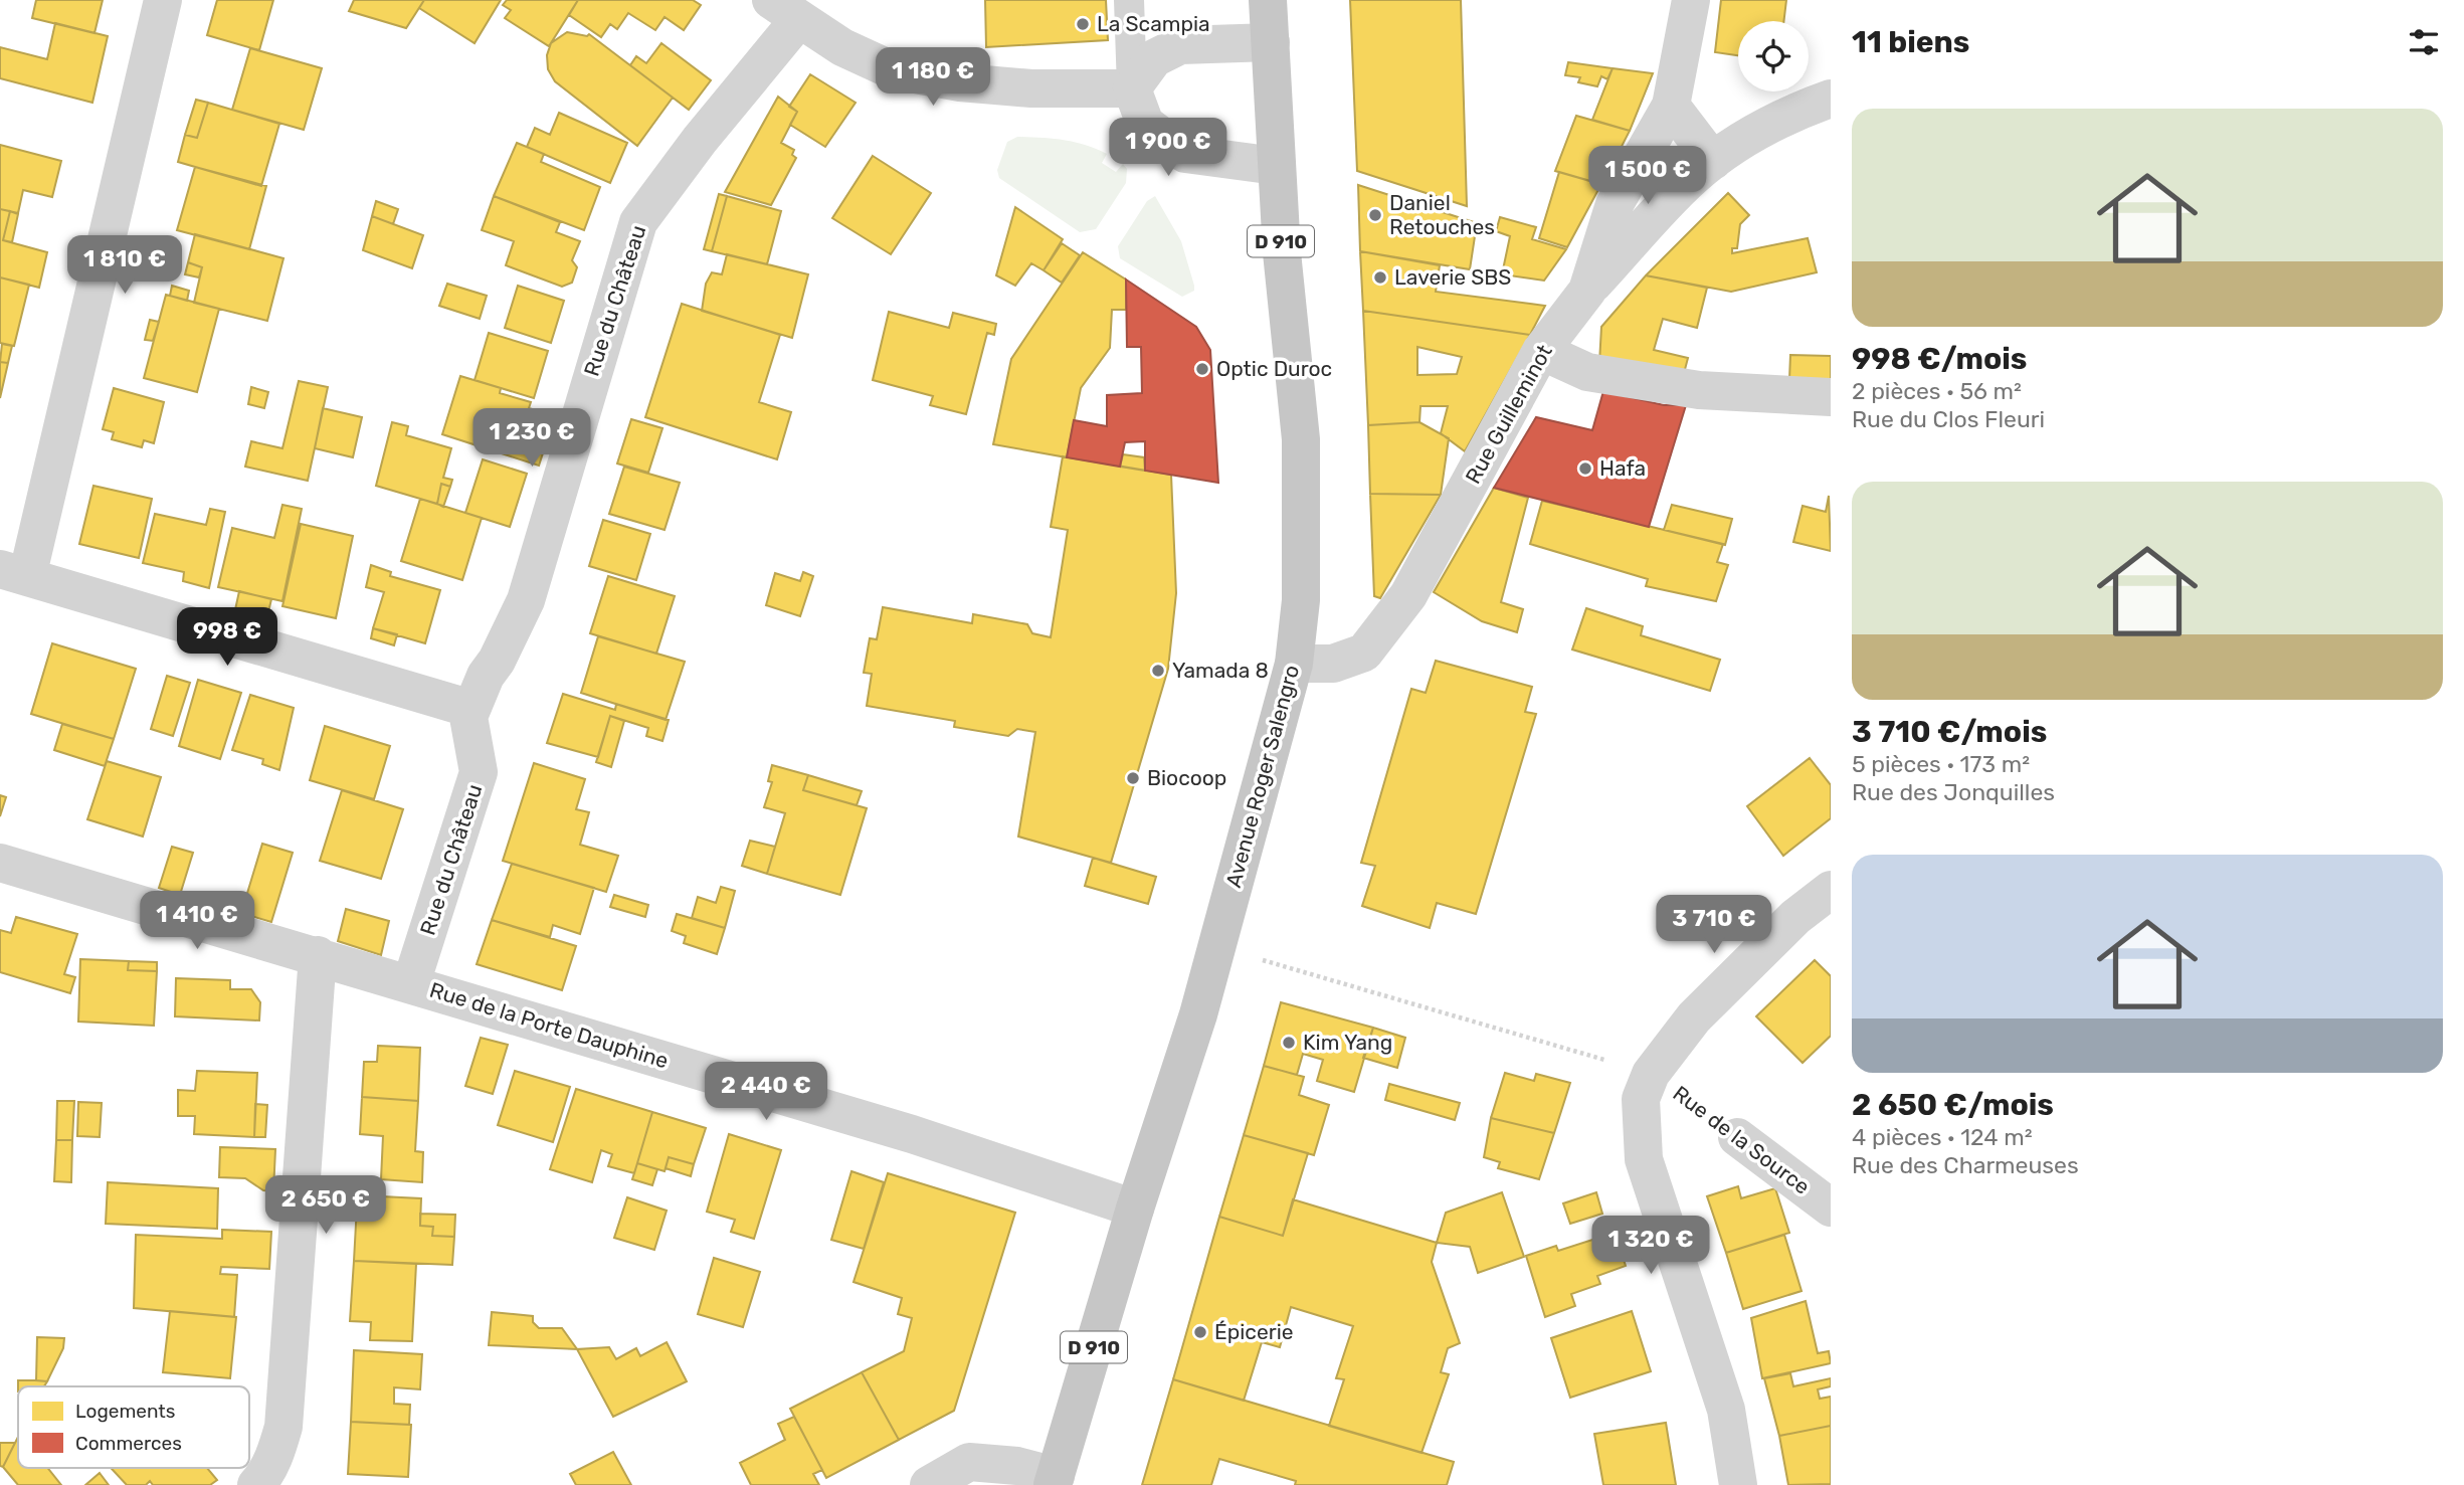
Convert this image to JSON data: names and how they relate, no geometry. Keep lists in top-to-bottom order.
{
  "streets": {
    "main road": ["D 910", "Avenue Roger Salengro"],
    "street": [
      "Rue du Château",
      "Rue Guilleminot",
      "Rue de la Porte Dauphine",
      "Rue de la Source"
    ]
  },
  "crossings": [
    ["Rue du Château", "Rue de la Porte Dauphine"],
    ["Rue Guilleminot", "Avenue Roger Salengro"],
    ["Avenue Roger Salengro", "Rue de la Porte Dauphine"]
  ],
  "places": [
    "La Scampia",
    "Daniel Retouches",
    "Laverie SBS",
    "Optic Duroc",
    "Hafa",
    "Yamada 8",
    "Biocoop",
    "Kim Yang",
    "Épicerie"
  ],
  "legend": ["Logements", "Commerces"],
  "page": {
    "heading": "11 biens",
    "price": [
      "1 180 €",
      "1 900 €",
      "1 500 €",
      "1 810 €",
      "1 230 €",
      "998 €",
      "1 410 €",
      "3 710 €",
      "2 440 €",
      "2 650 €",
      "1 320 €"
    ],
    "list": [
      {
        "name": "998 €/mois",
        "note": "2 pièces · 56 m² · Rue du Clos Fleuri"
      },
      {
        "name": "3 710 €/mois",
        "note": "5 pièces · 173 m² · Rue des Jonquilles"
      },
      {
        "name": "2 650 €/mois",
        "note": "4 pièces · 124 m² · Rue des Charmeuses"
      }
    ]
  }
}
